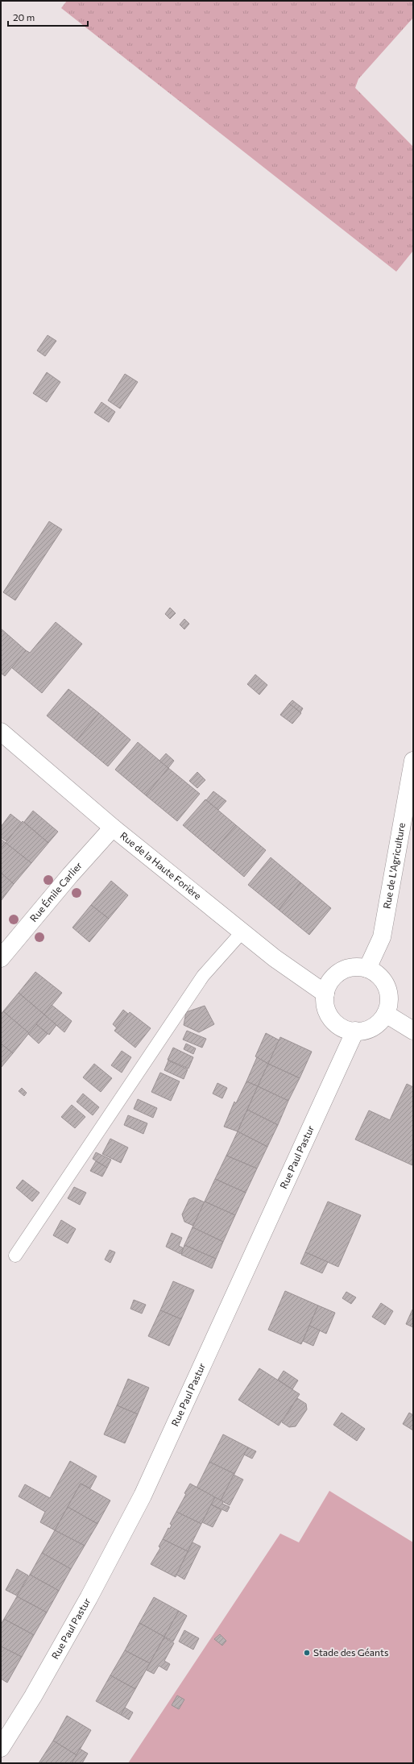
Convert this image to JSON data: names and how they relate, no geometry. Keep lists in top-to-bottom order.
{
  "streets": {
    "street": [
      "Rue de la Haute Forière",
      "Rue de L'Agriculture",
      "Rue Émile Carlier",
      "Rue Paul Pastur"
    ]
  },
  "crossings": [
    ["Rue de la Haute Forière", "Rue de L'Agriculture"],
    ["Rue de la Haute Forière", "Rue Émile Carlier"],
    ["Rue de la Haute Forière", "Rue Paul Pastur"],
    ["Rue de L'Agriculture", "Rue Paul Pastur"]
  ],
  "places": ["Stade des Géants"],
  "scale_bar": "20 m"
}
